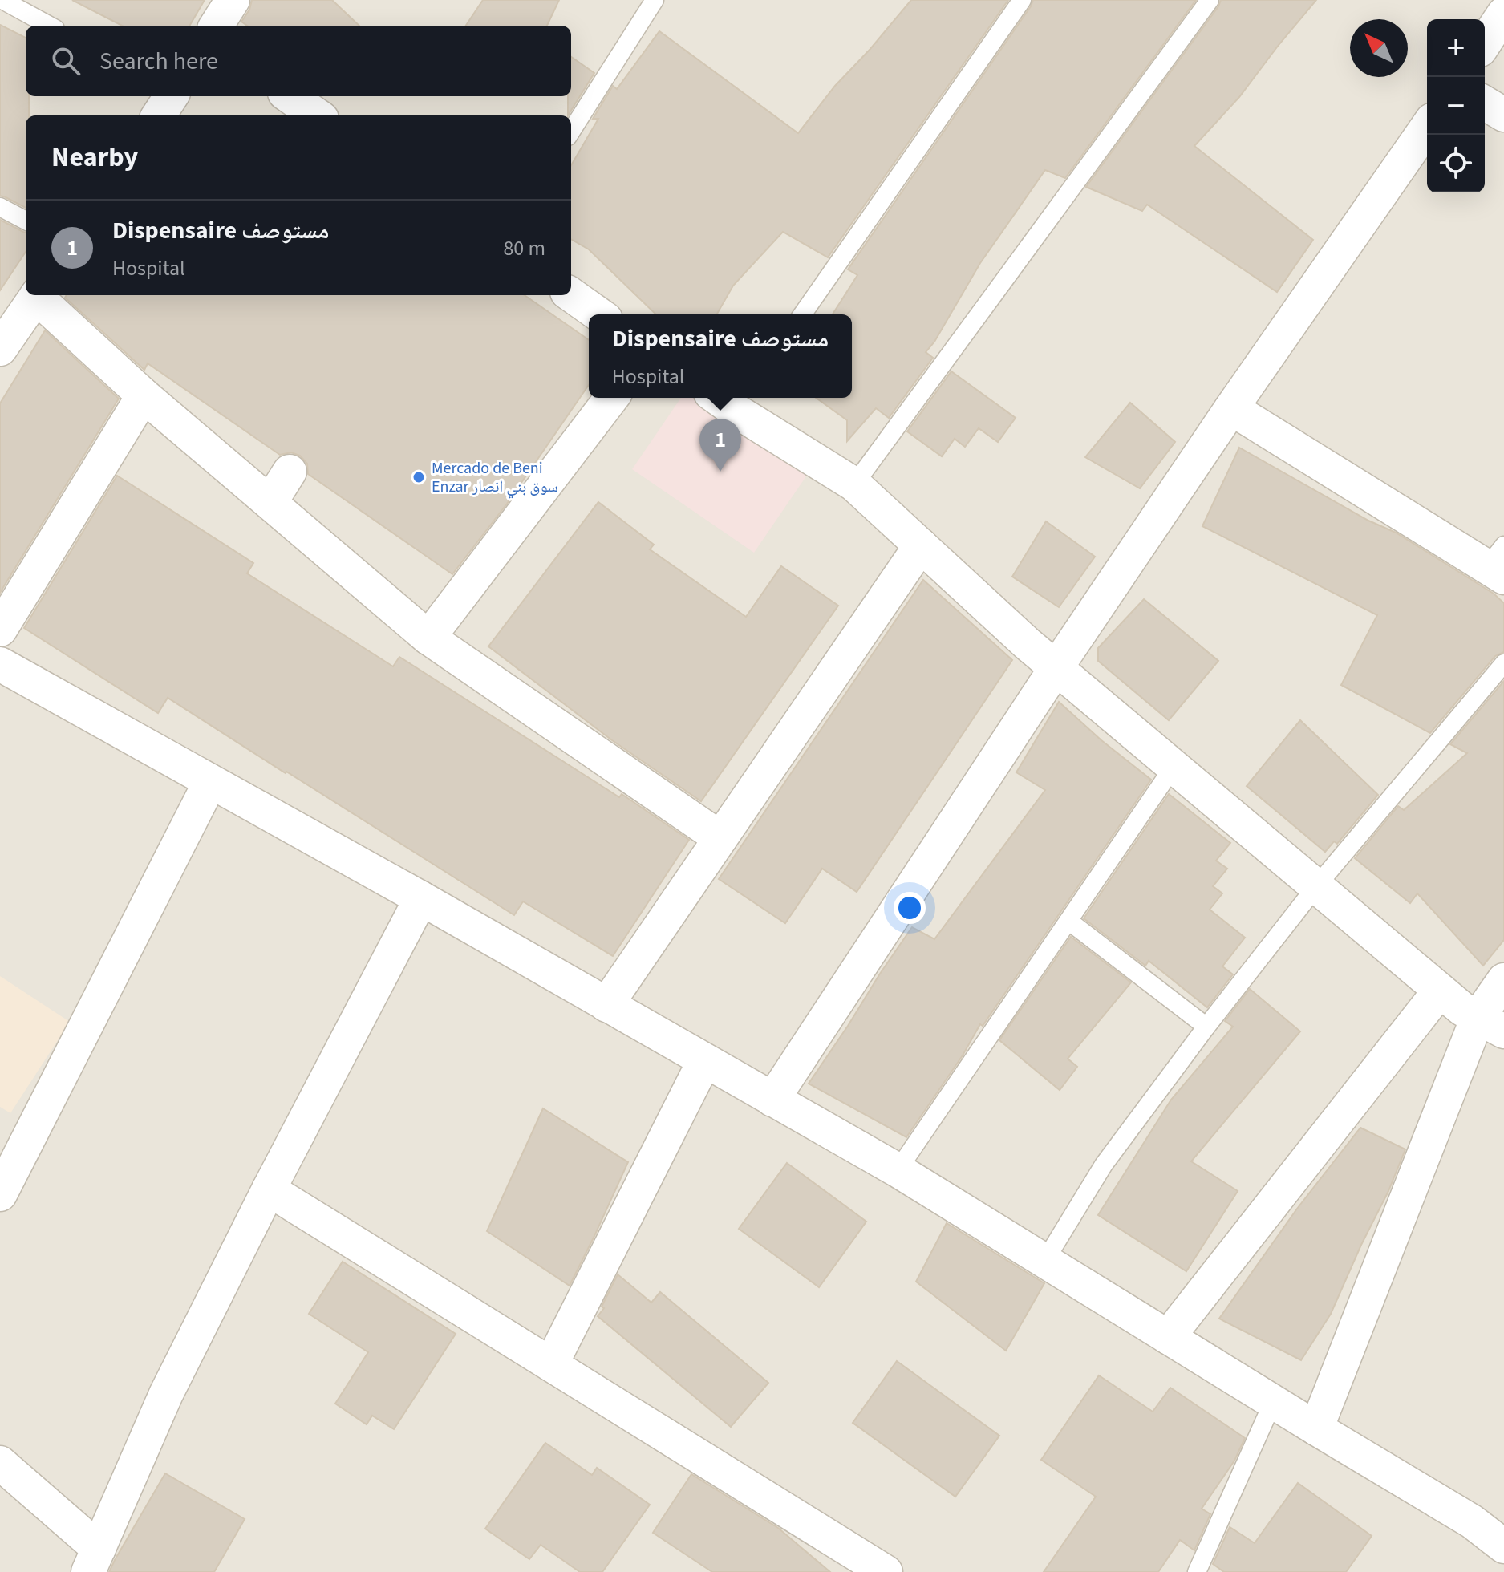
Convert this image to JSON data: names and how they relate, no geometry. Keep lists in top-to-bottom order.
{
  "places": ["Mercado de Beni Enzar سوق بني انصار"],
  "north": "top left",
  "page": {
    "map_buttons": ["+", "−"],
    "search": "Search here",
    "heading": "Nearby",
    "list": [
      {
        "mark": "1",
        "name": "Dispensaire مستوصف",
        "note": "Hospital",
        "value": "80 m"
      }
    ],
    "popup": ["Dispensaire مستوصف", "Hospital"],
    "pins": "1"
  }
}
